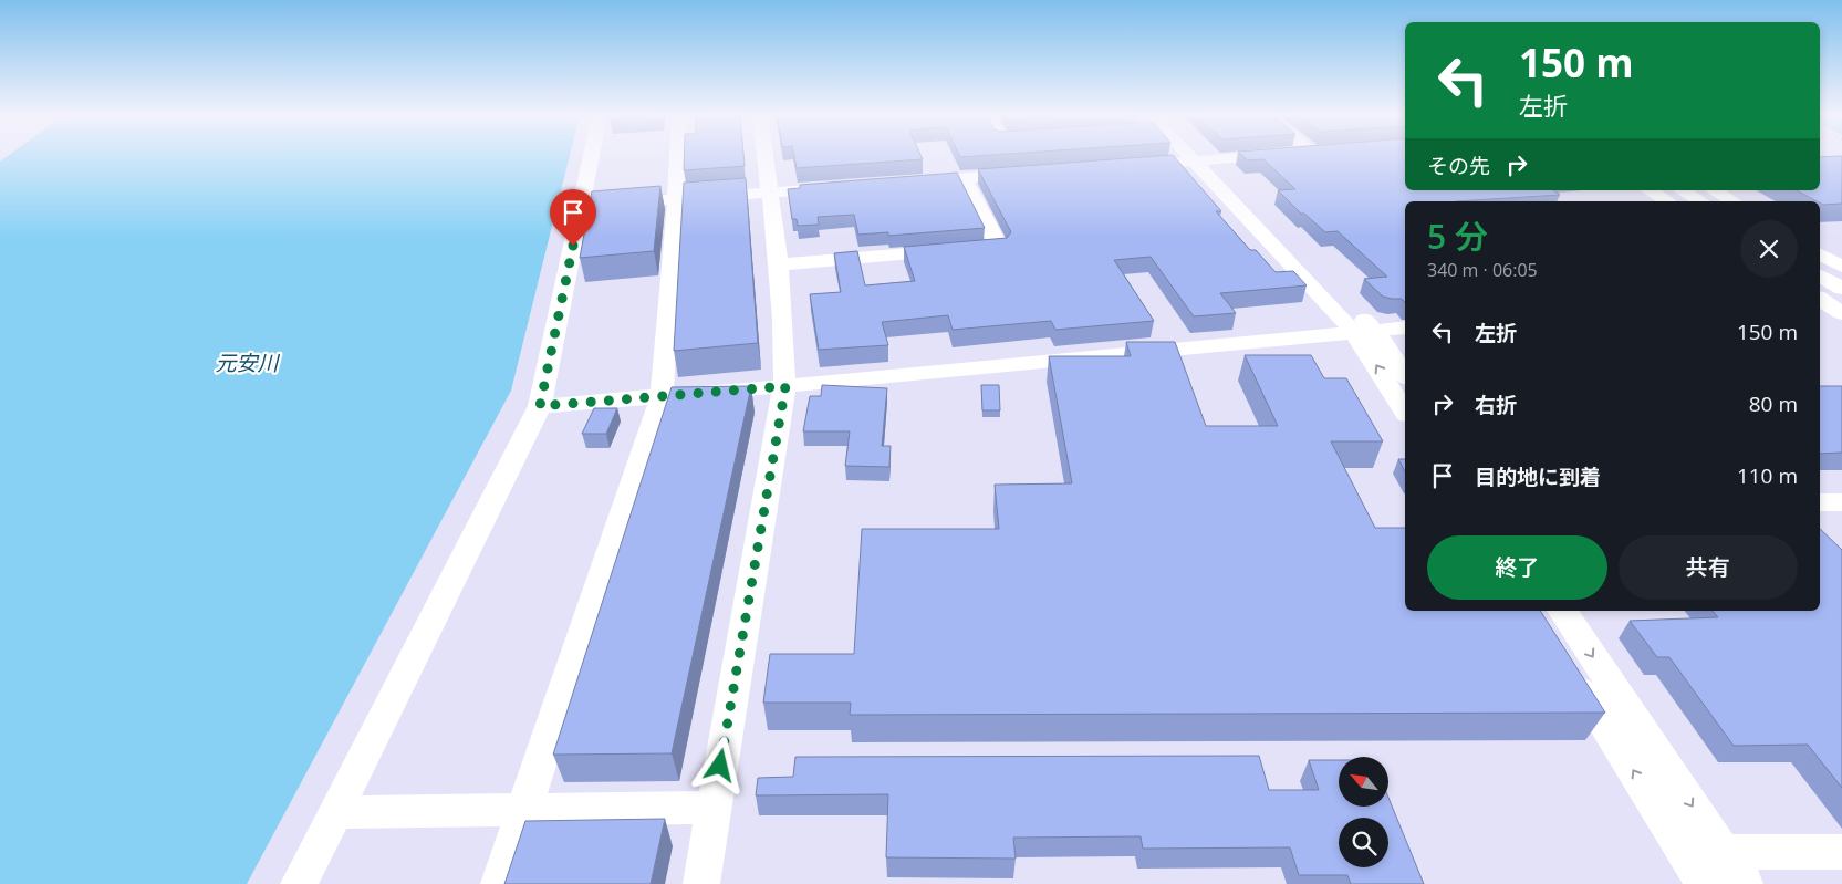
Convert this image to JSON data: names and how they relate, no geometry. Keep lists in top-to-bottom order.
{
  "water": ["元安川"],
  "north": "top left",
  "page": {
    "turn": ["150 m", "左折"],
    "then": "その先",
    "heading": ["5 分", "340 m · 06:05"],
    "list": [
      {
        "name": "左折",
        "value": "150 m"
      },
      {
        "name": "右折",
        "value": "80 m"
      },
      {
        "name": "目的地に到着",
        "value": "110 m"
      }
    ],
    "buttons": ["終了", "共有"]
  }
}
